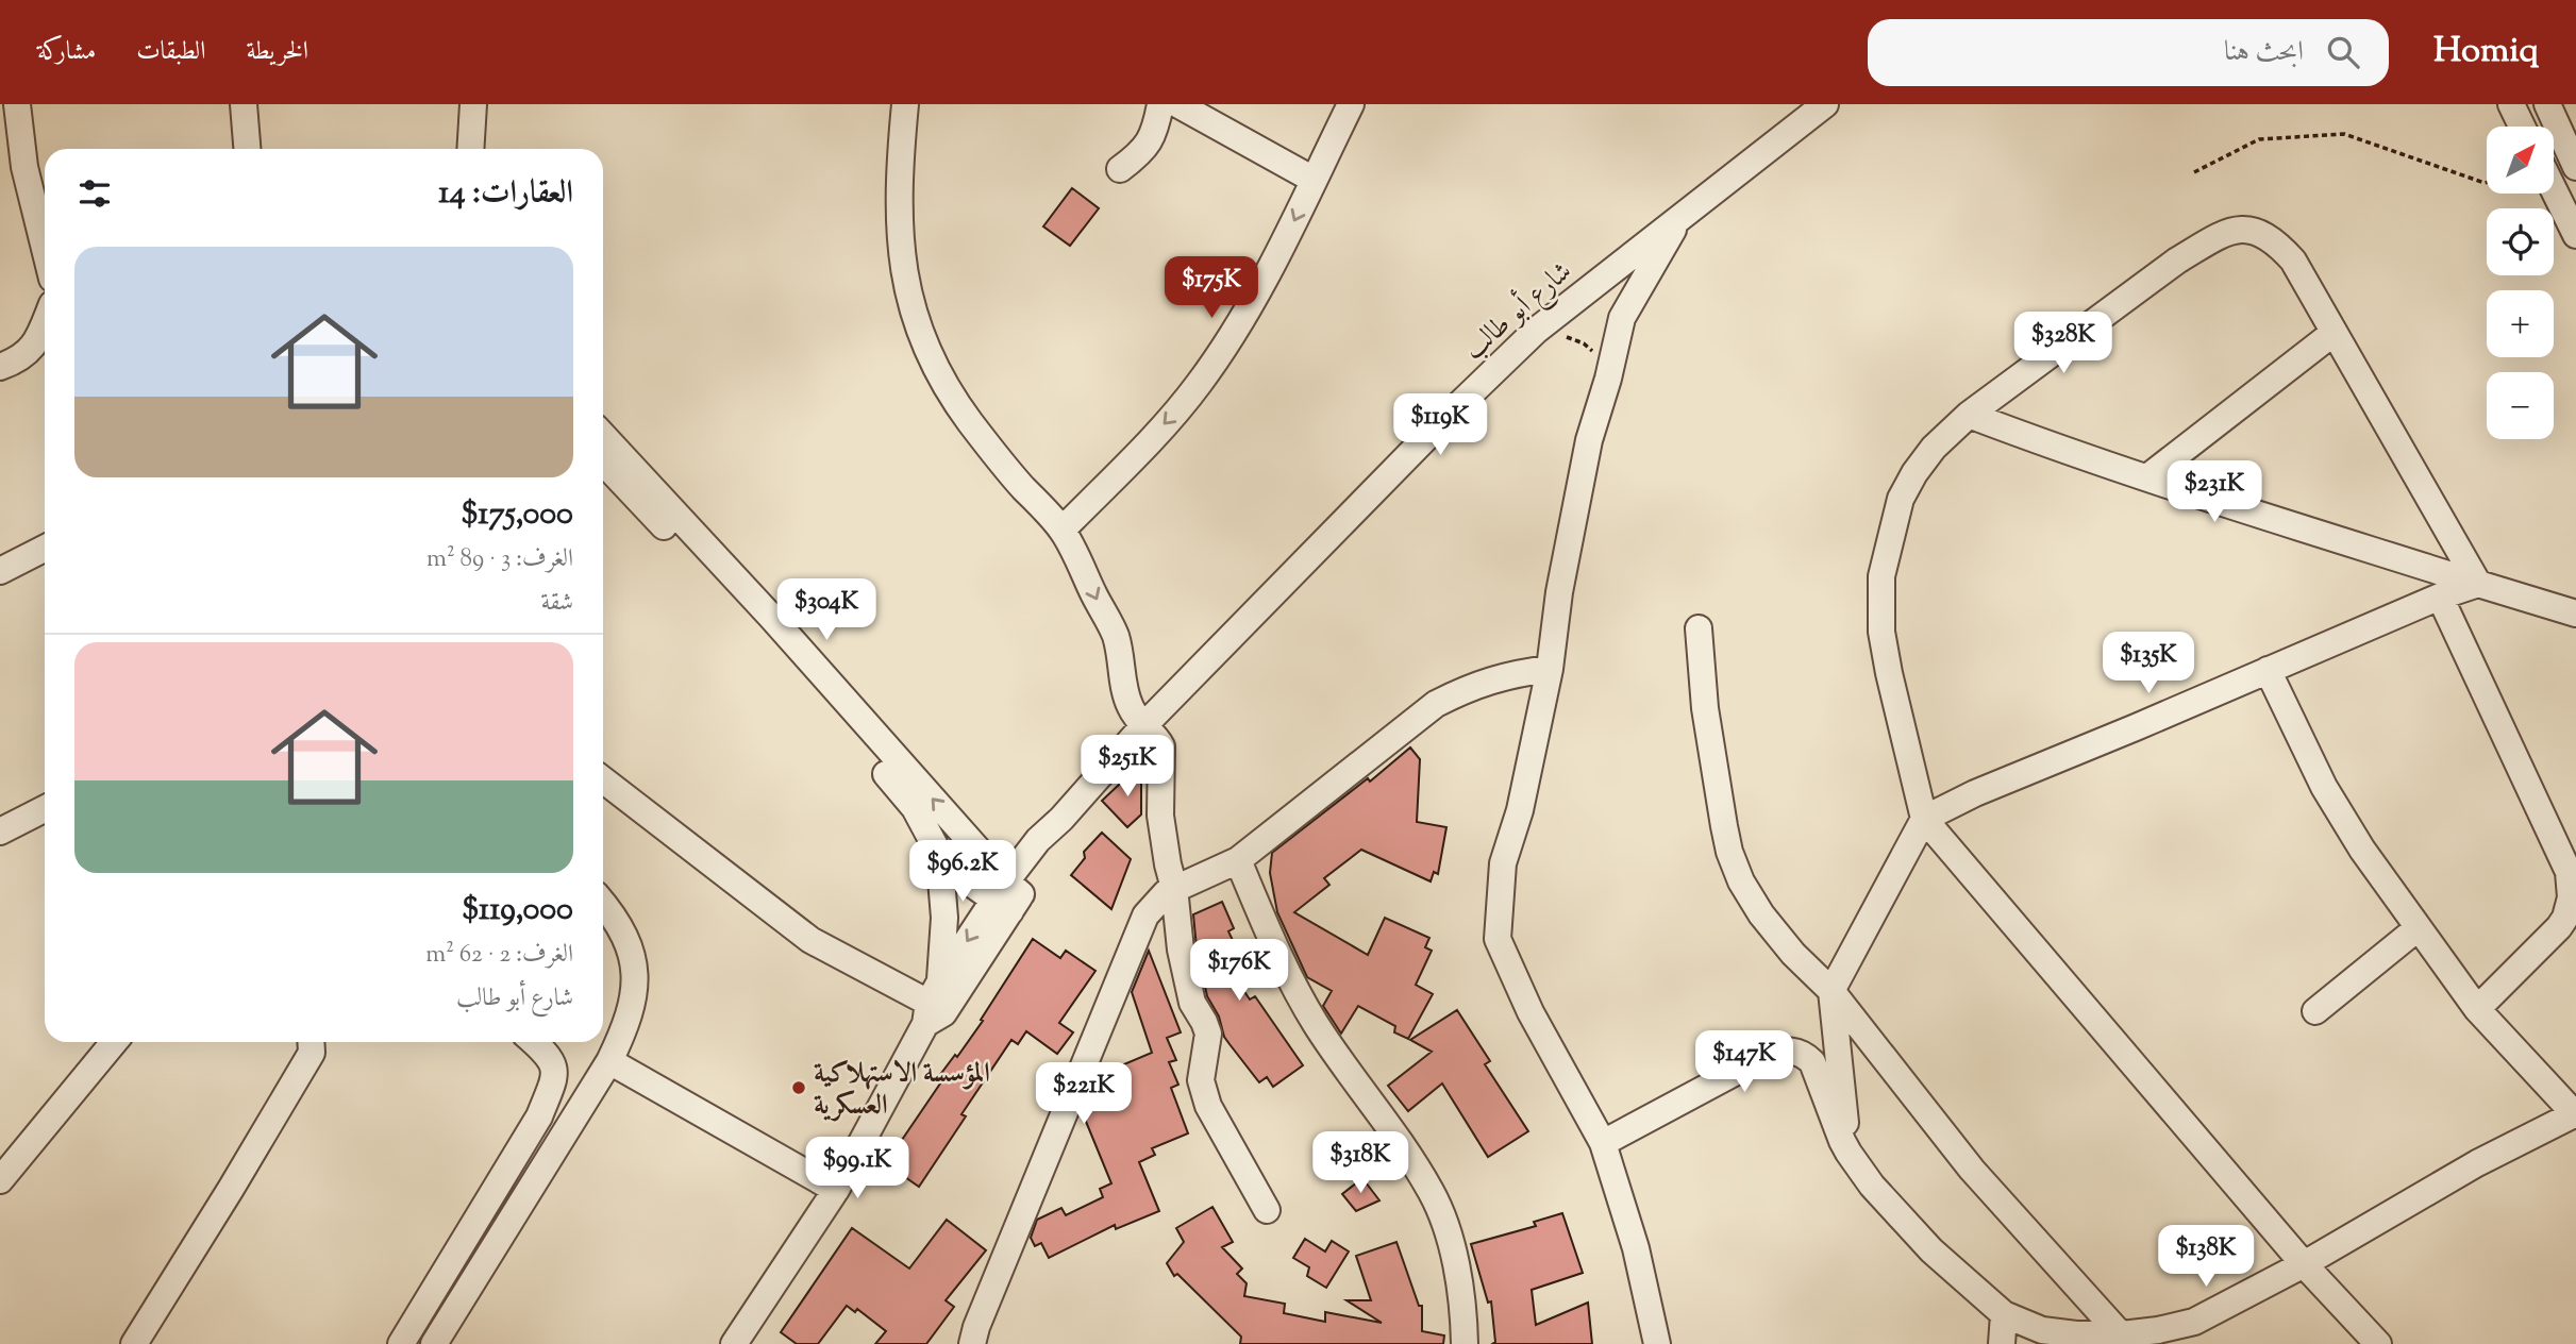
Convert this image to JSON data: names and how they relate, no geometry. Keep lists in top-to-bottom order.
{
  "streets": {
    "street": ["شارع أبو طالب"]
  },
  "places": ["المؤسسة الاستهلاكية العسكرية"],
  "north": "top right",
  "page": {
    "header": "Homiq",
    "search": "ابحث هنا",
    "nav": ["الخريطة", "الطبقات", "مشاركة"],
    "map_buttons": ["+", "−"],
    "heading": "العقارات: 14",
    "list": [
      {
        "name": "$175,000",
        "note": "الغرف: 3 · 89 m² · شقة"
      },
      {
        "name": "$119,000",
        "note": "الغرف: 2 · 62 m² · شارع أبو طالب"
      }
    ],
    "price": [
      "$175K",
      "$328K",
      "$119K",
      "$231K",
      "$304K",
      "$135K",
      "$251K",
      "$96.2K",
      "$176K",
      "$147K",
      "$221K",
      "$318K",
      "$99.1K",
      "$138K"
    ]
  }
}
